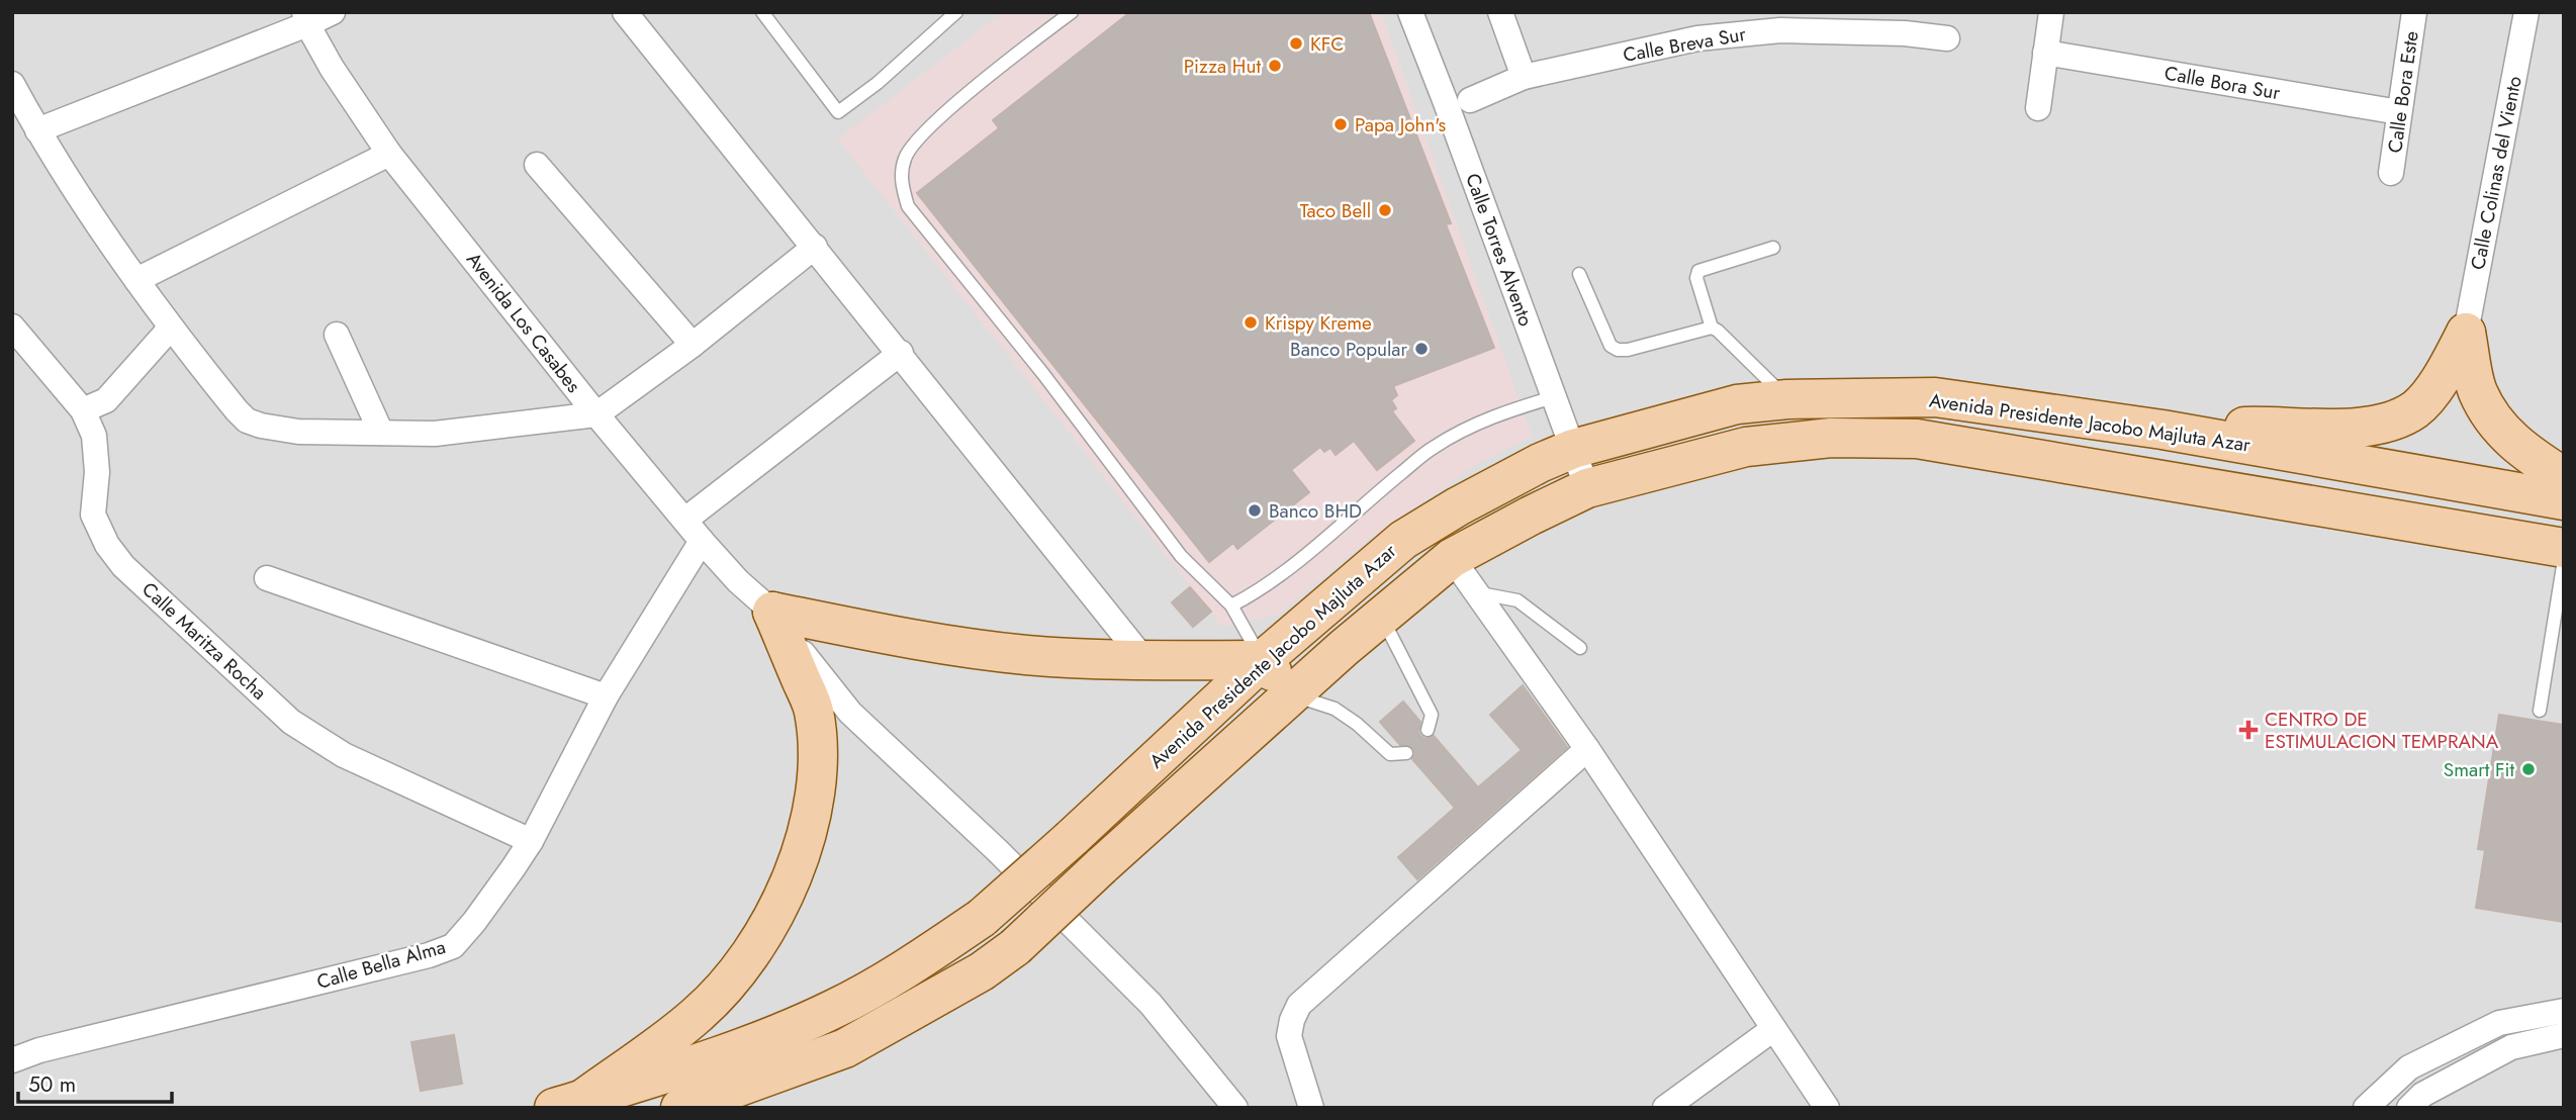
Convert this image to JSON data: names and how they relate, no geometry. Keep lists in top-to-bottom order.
{
  "streets": {
    "main road": ["Avenida Presidente Jacobo Majluta Azar"],
    "street": [
      "Calle Breva Sur",
      "Calle Bora Sur",
      "Calle Bora Este",
      "Calle Colinas del Viento",
      "Calle Torres Alvento",
      "Avenida Los Casabes",
      "Calle Maritza Rocha",
      "Calle Bella Alma"
    ]
  },
  "crossings": [
    ["Calle Bora Sur", "Calle Bora Este"],
    ["Calle Torres Alvento", "Avenida Presidente Jacobo Majluta Azar"],
    ["Avenida Los Casabes", "Calle Bella Alma"],
    ["Calle Maritza Rocha", "Calle Bella Alma"]
  ],
  "places": {
    "other": [
      "KFC",
      "Pizza Hut",
      "Papa John's",
      "Taco Bell",
      "Krispy Kreme",
      "Banco Popular",
      "Banco BHD",
      "Smart Fit"
    ],
    "health": ["CENTRO DE ESTIMULACION TEMPRANA"]
  },
  "scale_bar": "50 m"
}
